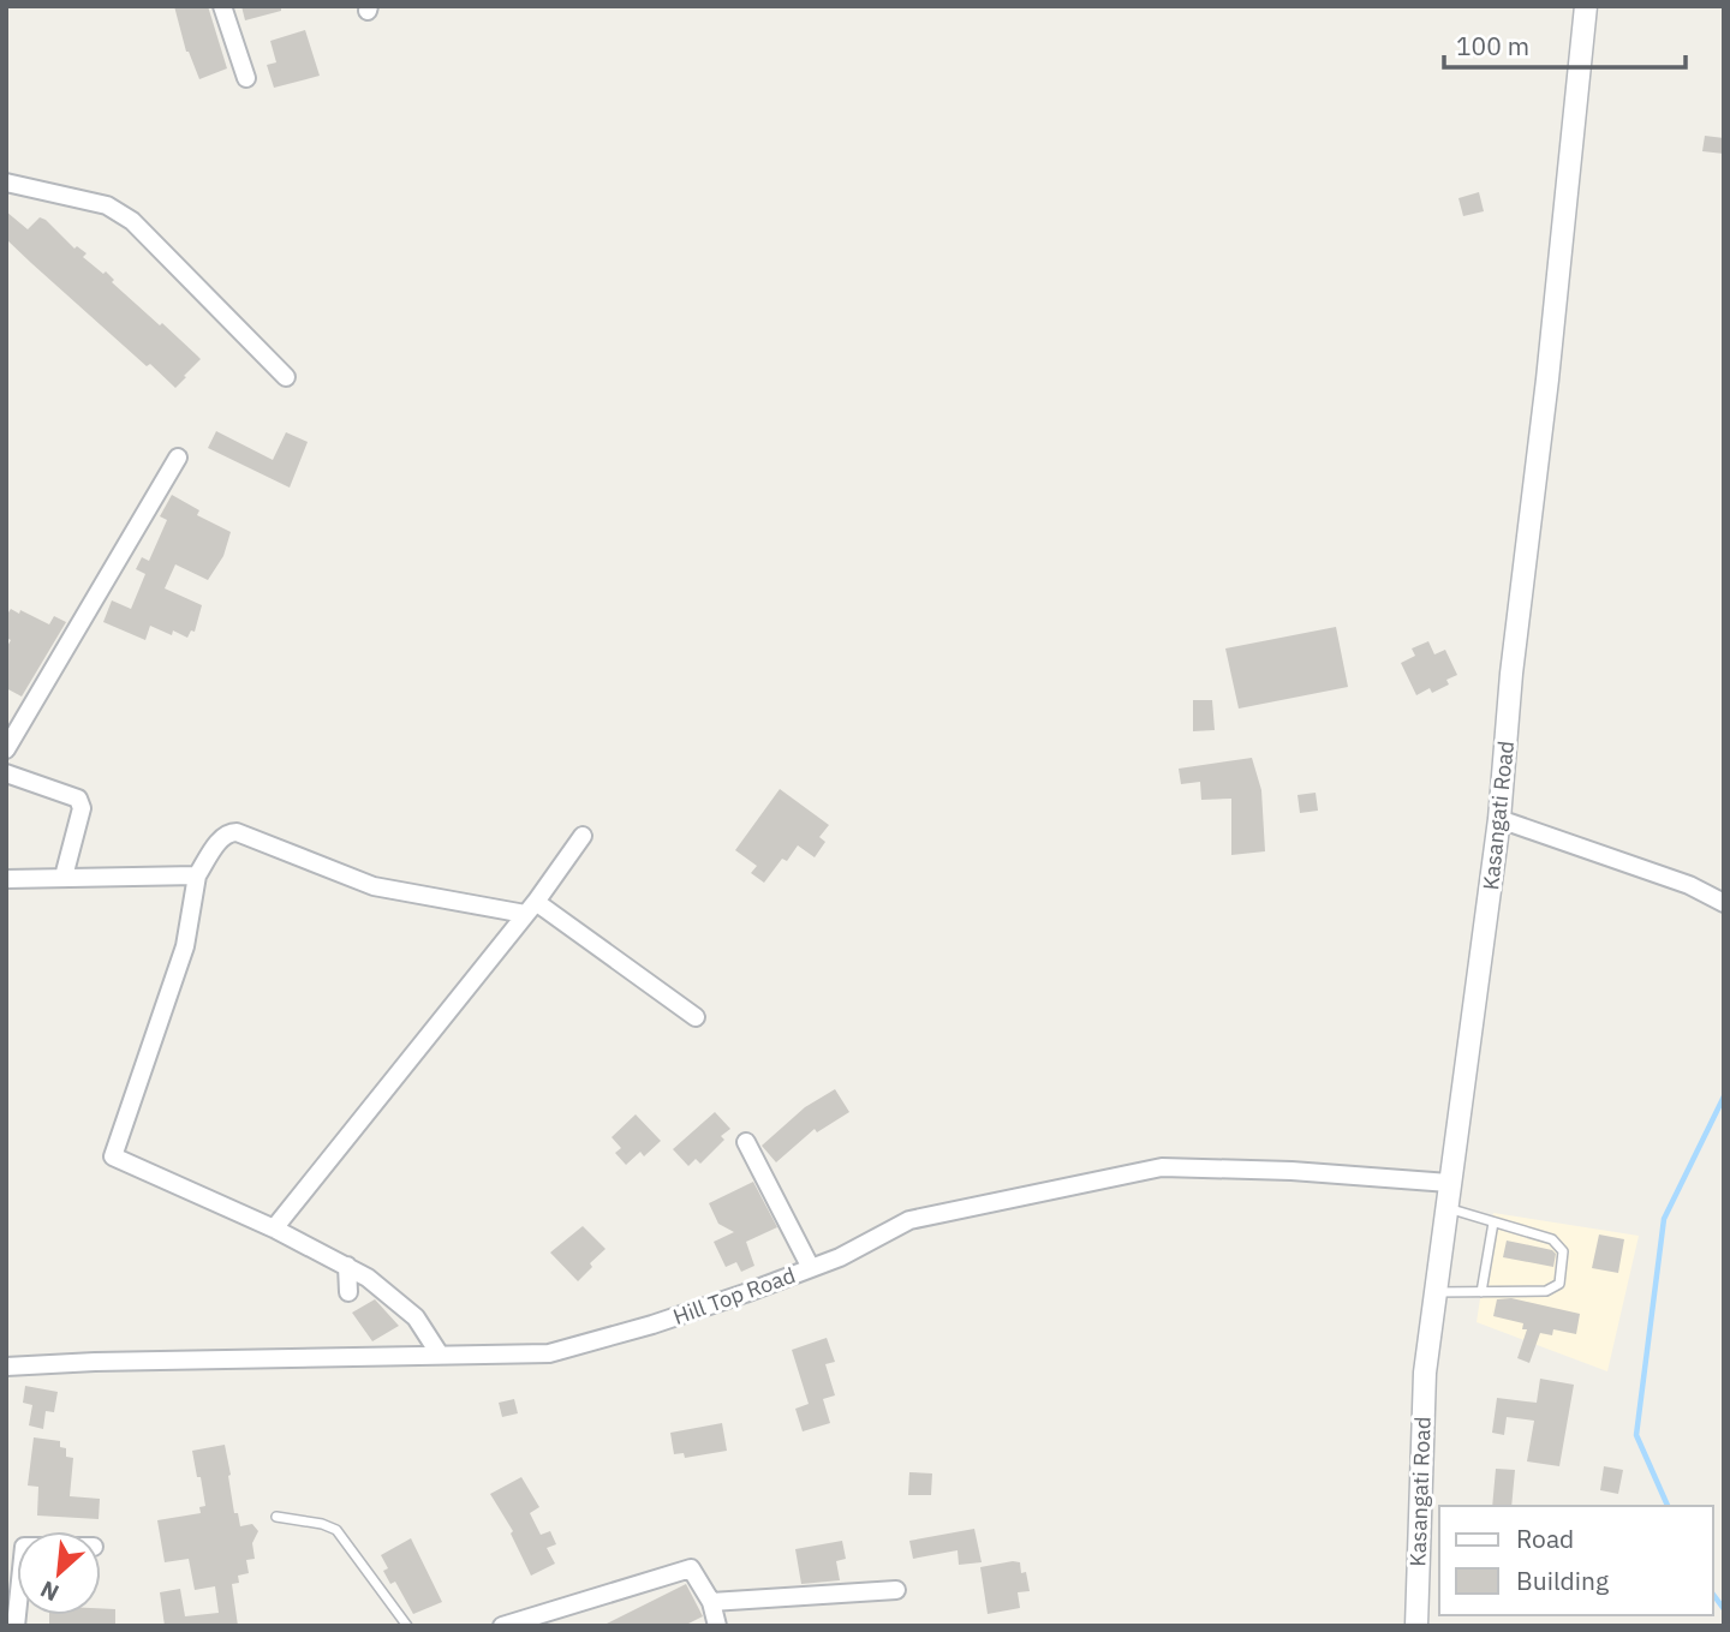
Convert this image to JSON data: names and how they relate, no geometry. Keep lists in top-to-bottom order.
{
  "streets": {
    "street": ["Kasangati Road", "Hill Top Road"]
  },
  "crossings": [
    ["Kasangati Road", "Hill Top Road"]
  ],
  "legend": ["Road", "Building"],
  "scale_bar": "100 m",
  "north": "bottom left"
}
